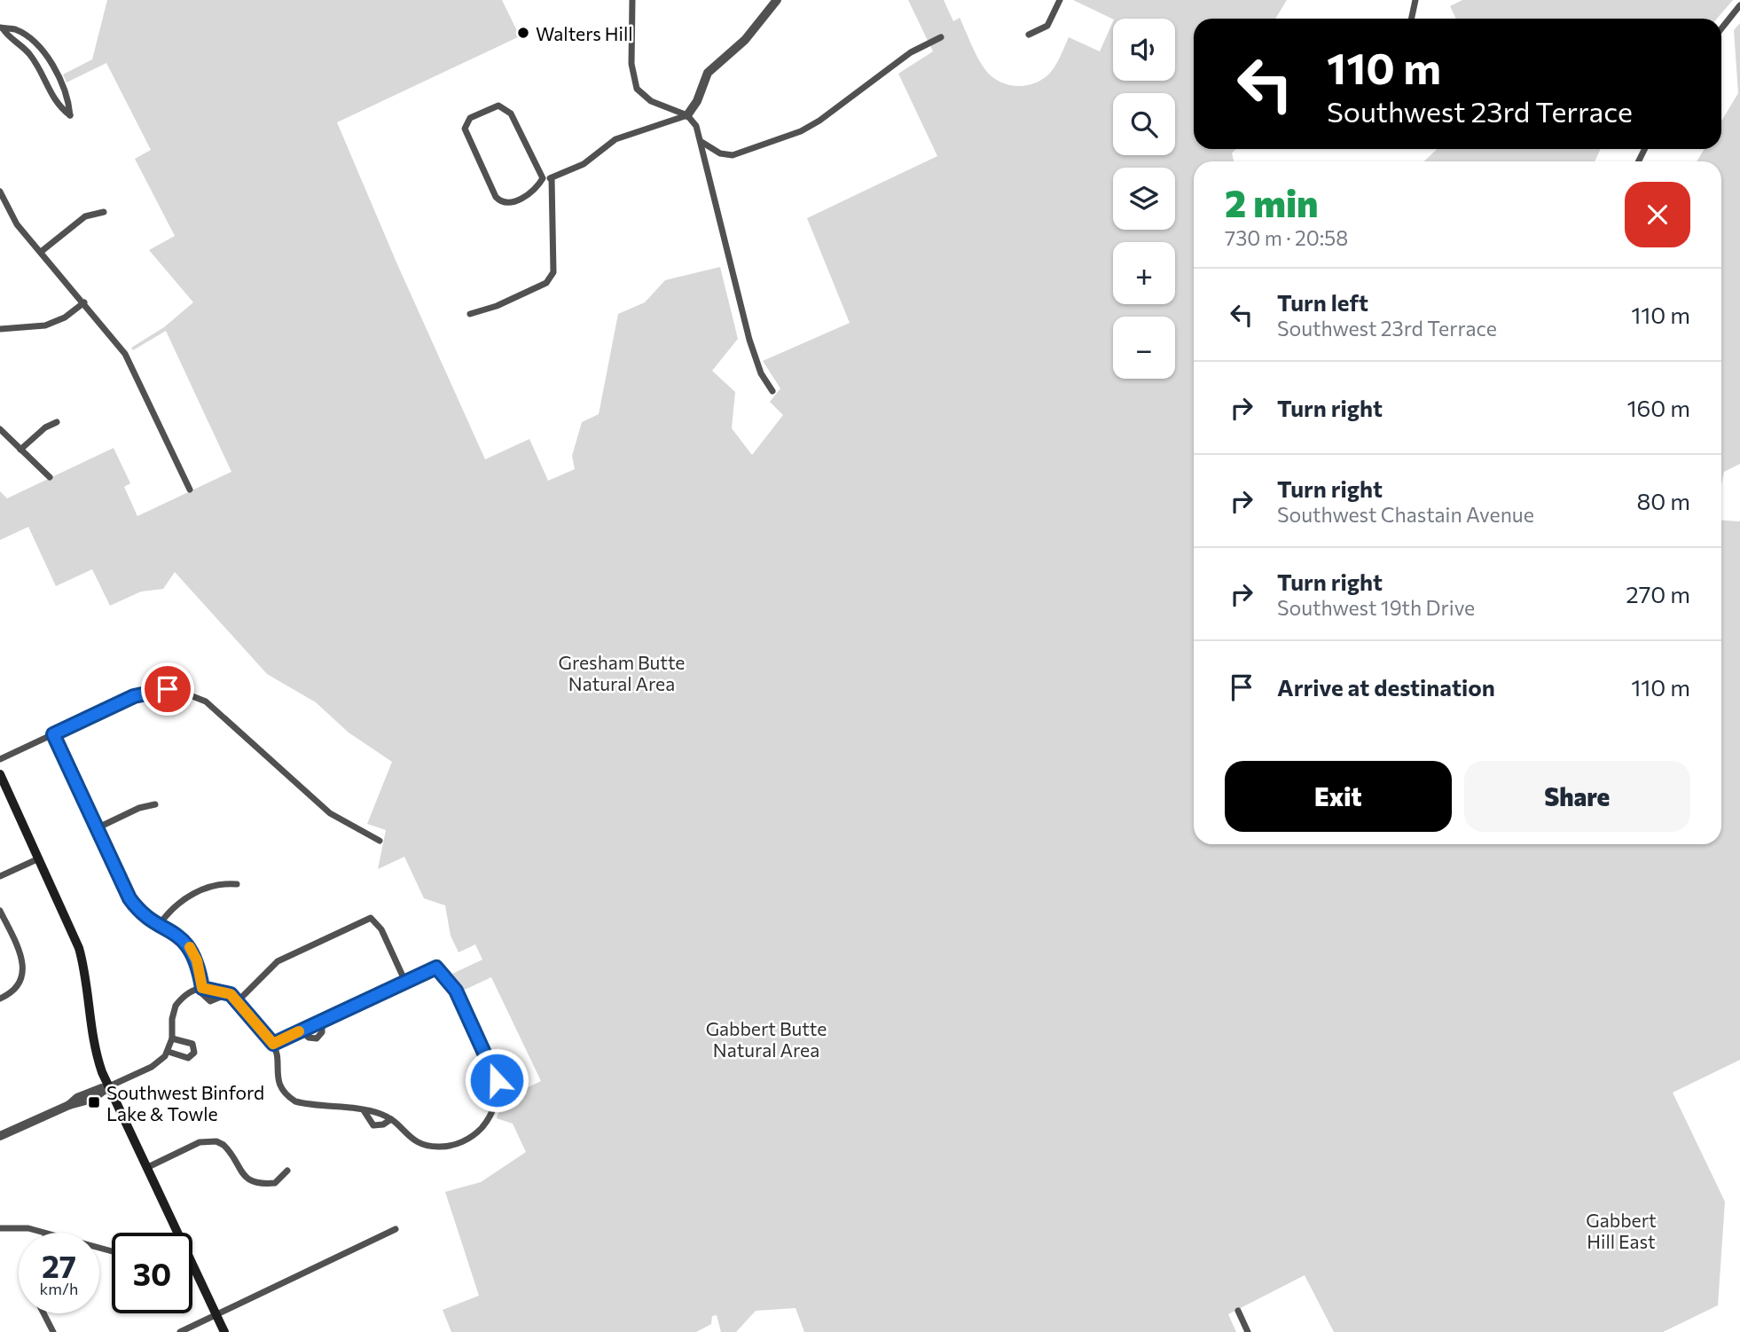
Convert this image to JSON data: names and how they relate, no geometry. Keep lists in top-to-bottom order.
{
  "parks": ["Gresham Butte Natural Area", "Gabbert Butte Natural Area", "Gabbert Hill East"],
  "places": {
    "other": ["Walters Hill"],
    "transit": ["Southwest Binford Lake & Towle"]
  },
  "page": {
    "map_buttons": ["+", "−"],
    "turn": ["110 m", "Southwest 23rd Terrace"],
    "heading": ["2 min", "730 m · 20:58"],
    "list": [
      {
        "name": "Turn left",
        "note": "Southwest 23rd Terrace",
        "value": "110 m"
      },
      {
        "name": "Turn right",
        "value": "160 m"
      },
      {
        "name": "Turn right",
        "note": "Southwest Chastain Avenue",
        "value": "80 m"
      },
      {
        "name": "Turn right",
        "note": "Southwest 19th Drive",
        "value": "270 m"
      },
      {
        "name": "Arrive at destination",
        "value": "110 m"
      }
    ],
    "buttons": ["Exit", "Share"],
    "speed": "27 km/h",
    "limit": "30"
  }
}
